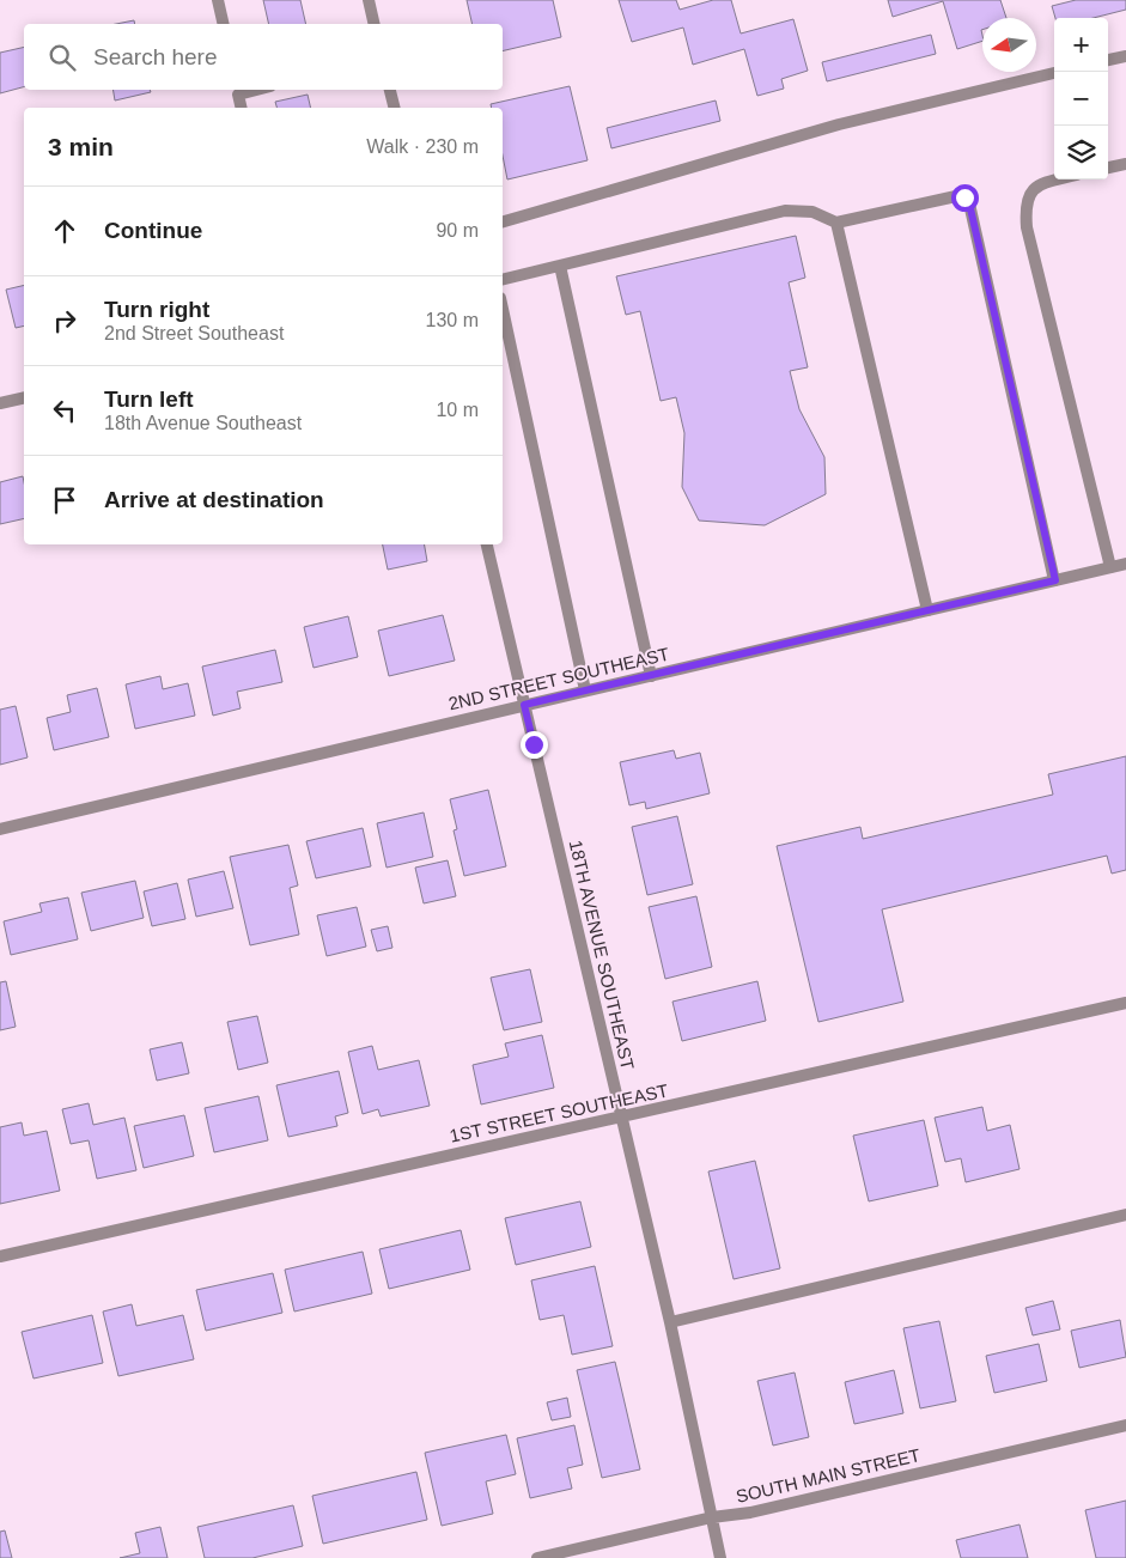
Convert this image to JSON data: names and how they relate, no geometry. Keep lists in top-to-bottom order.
{
  "streets": {
    "street": [
      "2ND STREET SOUTHEAST",
      "18TH AVENUE SOUTHEAST",
      "1ST STREET SOUTHEAST",
      "SOUTH MAIN STREET"
    ]
  },
  "crossings": [
    ["2ND STREET SOUTHEAST", "18TH AVENUE SOUTHEAST"],
    ["18TH AVENUE SOUTHEAST", "1ST STREET SOUTHEAST"],
    ["18TH AVENUE SOUTHEAST", "SOUTH MAIN STREET"]
  ],
  "north": "left",
  "page": {
    "map_buttons": ["+", "−"],
    "search": "Search here",
    "heading": ["3 min", "Walk · 230 m"],
    "list": [
      ["Continue", "90 m"],
      ["Turn right", "2nd Street Southeast", "130 m"],
      ["Turn left", "18th Avenue Southeast", "10 m"],
      "Arrive at destination"
    ]
  }
}
